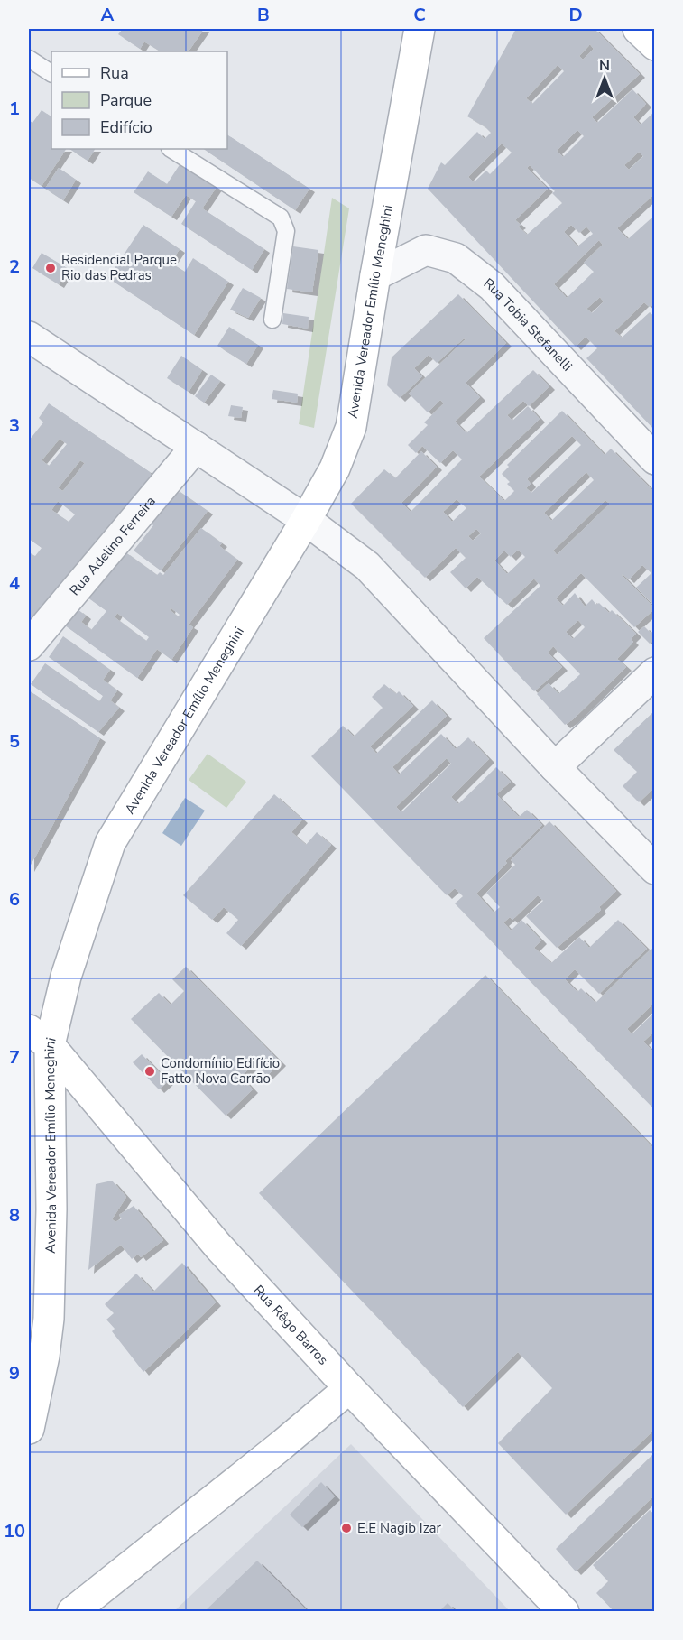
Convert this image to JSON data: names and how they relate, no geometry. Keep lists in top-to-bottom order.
{
  "streets": {
    "main road": ["Avenida Vereador Emílio Meneghini", "Rua Rêgo Barros"],
    "street": ["Rua Tobia Stefanelli", "Rua Adelino Ferreira"]
  },
  "crossings": [
    ["Avenida Vereador Emílio Meneghini", "Rua Tobia Stefanelli"],
    ["Avenida Vereador Emílio Meneghini", "Rua Rêgo Barros"]
  ],
  "places": ["Residencial Parque Rio das Pedras", "Condomínio Edifício Fatto Nova Carrão", "E.E Nagib Izar"],
  "legend": ["Rua", "Parque", "Edifício"],
  "north": "top",
  "grid": {
    "columns": [
      "A",
      "B",
      "C",
      "D"
    ],
    "rows": [
      "1",
      "2",
      "3",
      "4",
      "5",
      "6",
      "7",
      "8",
      "9",
      "10"
    ]
  }
}
